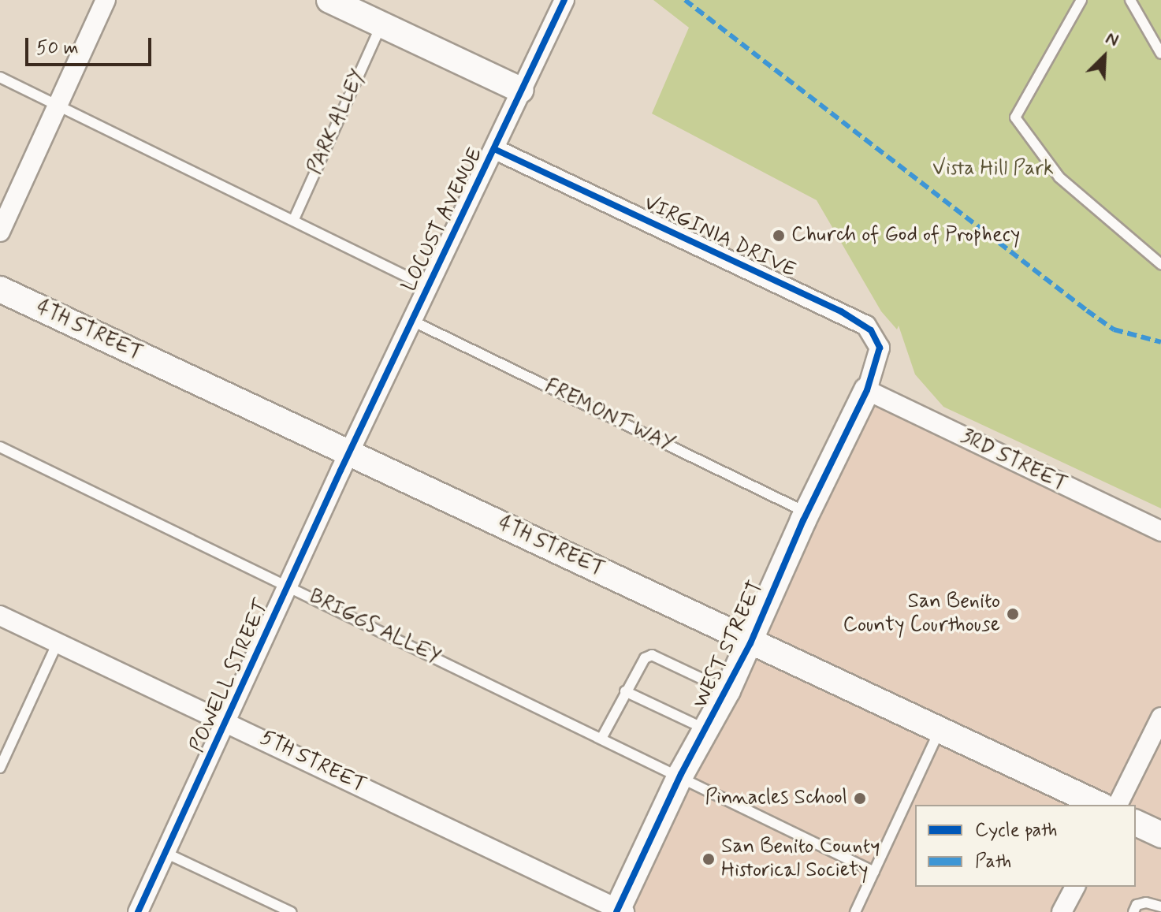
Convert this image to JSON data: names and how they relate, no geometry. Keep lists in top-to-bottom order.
{
  "streets": {
    "main road": ["4TH STREET", "WEST STREET"],
    "street": [
      "LOCUST AVENUE",
      "VIRGINIA DRIVE",
      "3RD STREET",
      "POWELL STREET",
      "5TH STREET"
    ],
    "lane": ["PARK ALLEY", "FREMONT WAY", "BRIGGS ALLEY"]
  },
  "crossings": [
    ["LOCUST AVENUE", "VIRGINIA DRIVE"],
    ["LOCUST AVENUE", "4TH STREET"],
    ["LOCUST AVENUE", "FREMONT WAY"],
    ["LOCUST AVENUE", "POWELL STREET"],
    ["VIRGINIA DRIVE", "3RD STREET"],
    ["VIRGINIA DRIVE", "WEST STREET"],
    ["4TH STREET", "WEST STREET"],
    ["4TH STREET", "POWELL STREET"],
    ["FREMONT WAY", "WEST STREET"],
    ["3RD STREET", "WEST STREET"],
    ["BRIGGS ALLEY", "WEST STREET"],
    ["BRIGGS ALLEY", "POWELL STREET"],
    ["WEST STREET", "5TH STREET"],
    ["POWELL STREET", "5TH STREET"]
  ],
  "parks": ["Vista Hill Park"],
  "places": [
    "Church of God of Prophecy",
    "San Benito County Courthouse",
    "Pinnacles School",
    "San Benito County Historical Society"
  ],
  "legend": ["Cycle path", "Path"],
  "scale_bar": "50 m",
  "north": "top right"
}
